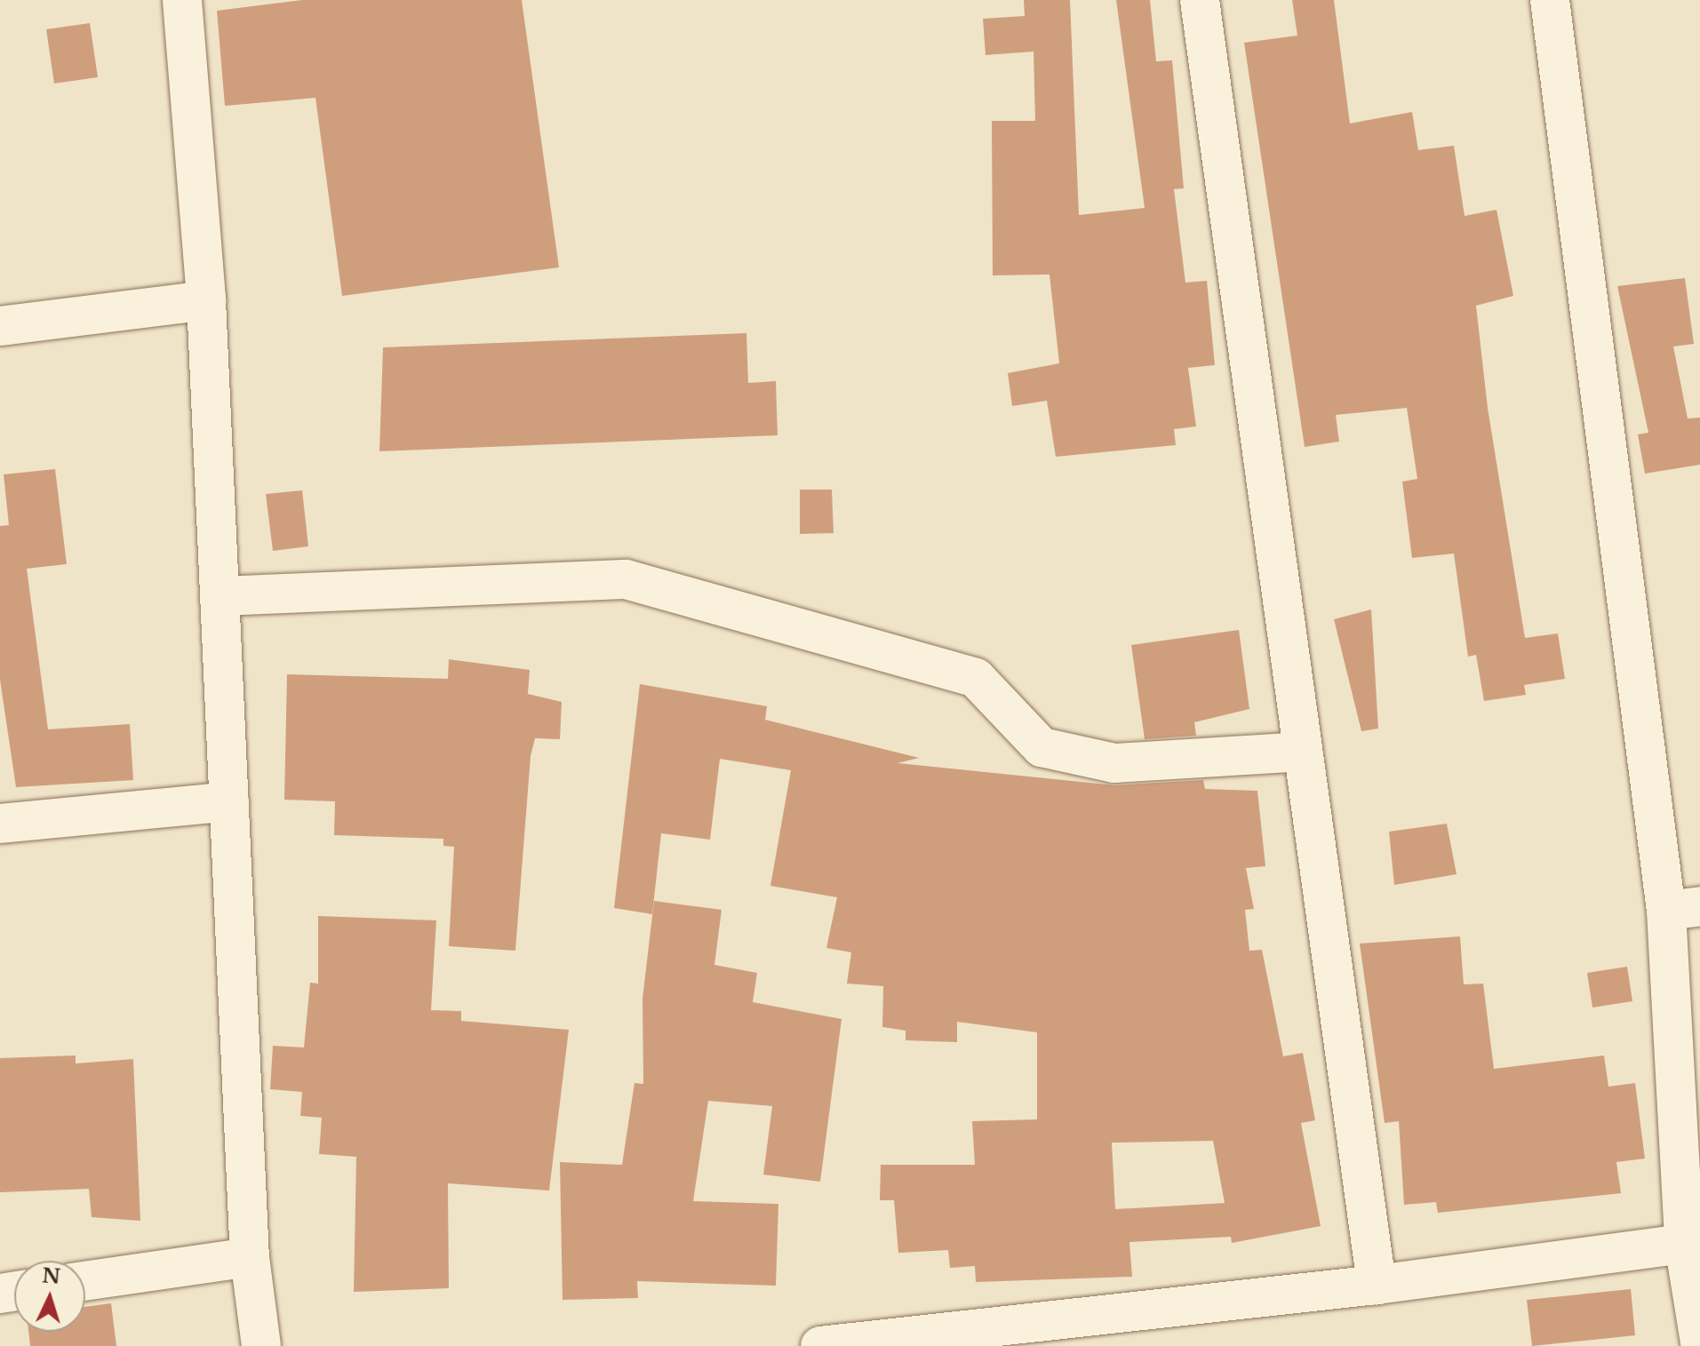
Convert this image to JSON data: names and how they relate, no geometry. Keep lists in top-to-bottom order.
{
  "north": "top"
}
